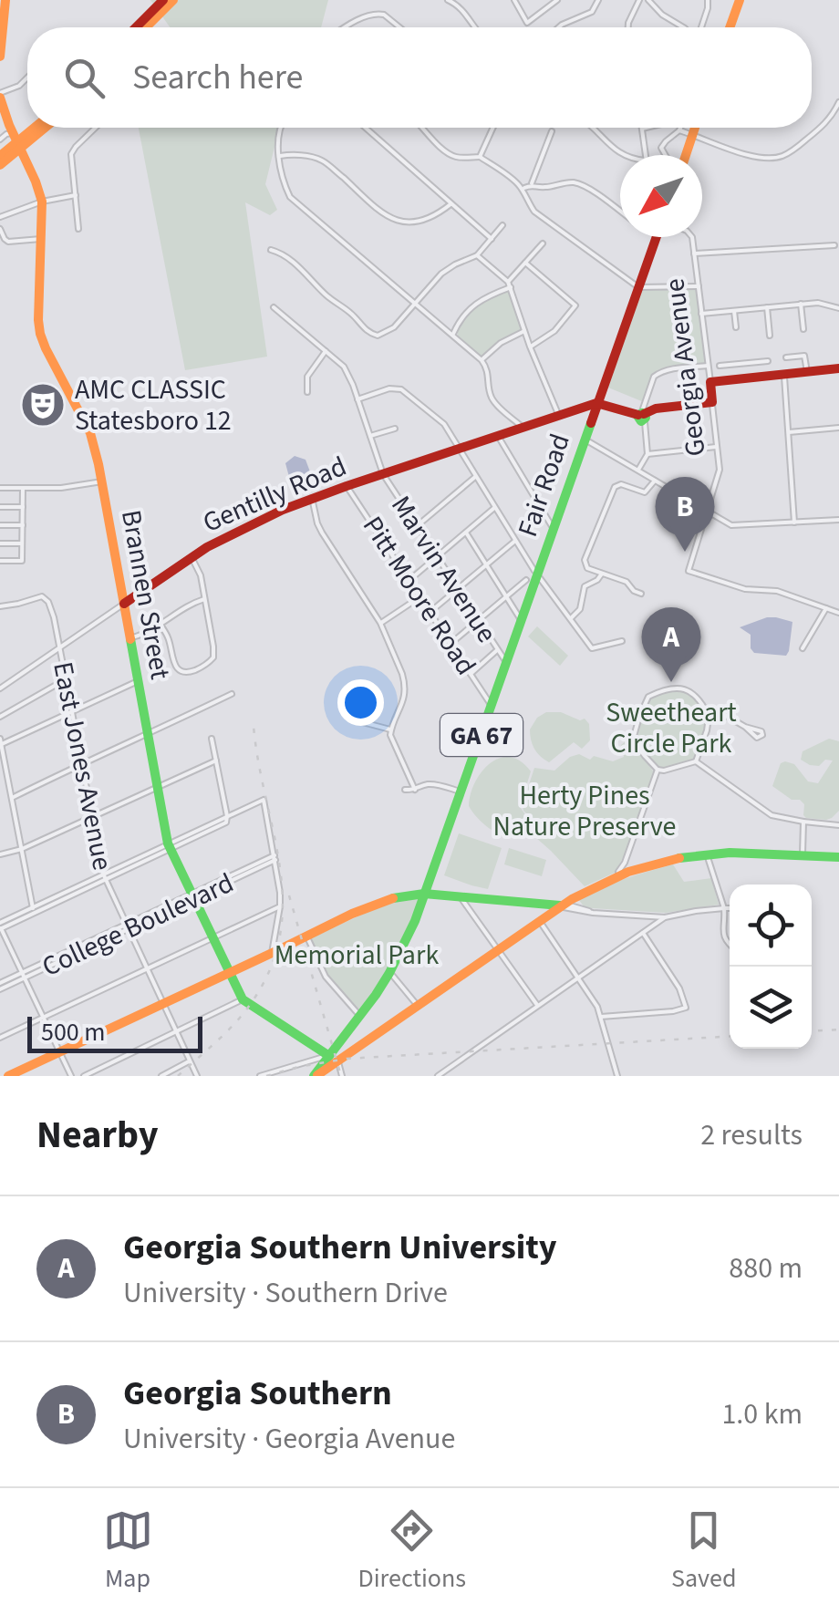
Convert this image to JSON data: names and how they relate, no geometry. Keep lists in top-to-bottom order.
{
  "streets": {
    "main road": [
      "Georgia Avenue",
      "Fair Road",
      "Gentilly Road",
      "Brannen Street",
      "GA 67"
    ],
    "street": [
      "Marvin Avenue",
      "Pitt Moore Road",
      "East Jones Avenue",
      "College Boulevard"
    ]
  },
  "crossings": [
    ["Fair Road", "Gentilly Road"],
    ["Fair Road", "Marvin Avenue"],
    ["Fair Road", "Brannen Street"],
    ["Fair Road", "Pitt Moore Road"],
    ["Fair Road", "GA 67"],
    ["Gentilly Road", "Marvin Avenue"],
    ["Gentilly Road", "Brannen Street"],
    ["Gentilly Road", "Pitt Moore Road"],
    ["Gentilly Road", "East Jones Avenue"],
    ["Brannen Street", "GA 67"],
    ["Brannen Street", "College Boulevard"],
    ["East Jones Avenue", "College Boulevard"]
  ],
  "parks": ["Sweetheart Circle Park", "Herty Pines Nature Preserve", "Memorial Park"],
  "places": {
    "theatre": ["AMC CLASSIC Statesboro 12"]
  },
  "scale_bar": "500 m",
  "north": "bottom left",
  "page": {
    "search": "Search here",
    "pins": ["B", "A"],
    "scale": "500 m",
    "heading": ["Nearby", "2 results"],
    "list": [
      {
        "mark": "A",
        "name": "Georgia Southern University",
        "note": "University · Southern Drive",
        "value": "880 m"
      },
      {
        "mark": "B",
        "name": "Georgia Southern",
        "note": "University · Georgia Avenue",
        "value": "1.0 km"
      }
    ],
    "nav": ["Map", "Directions", "Saved"]
  }
}
